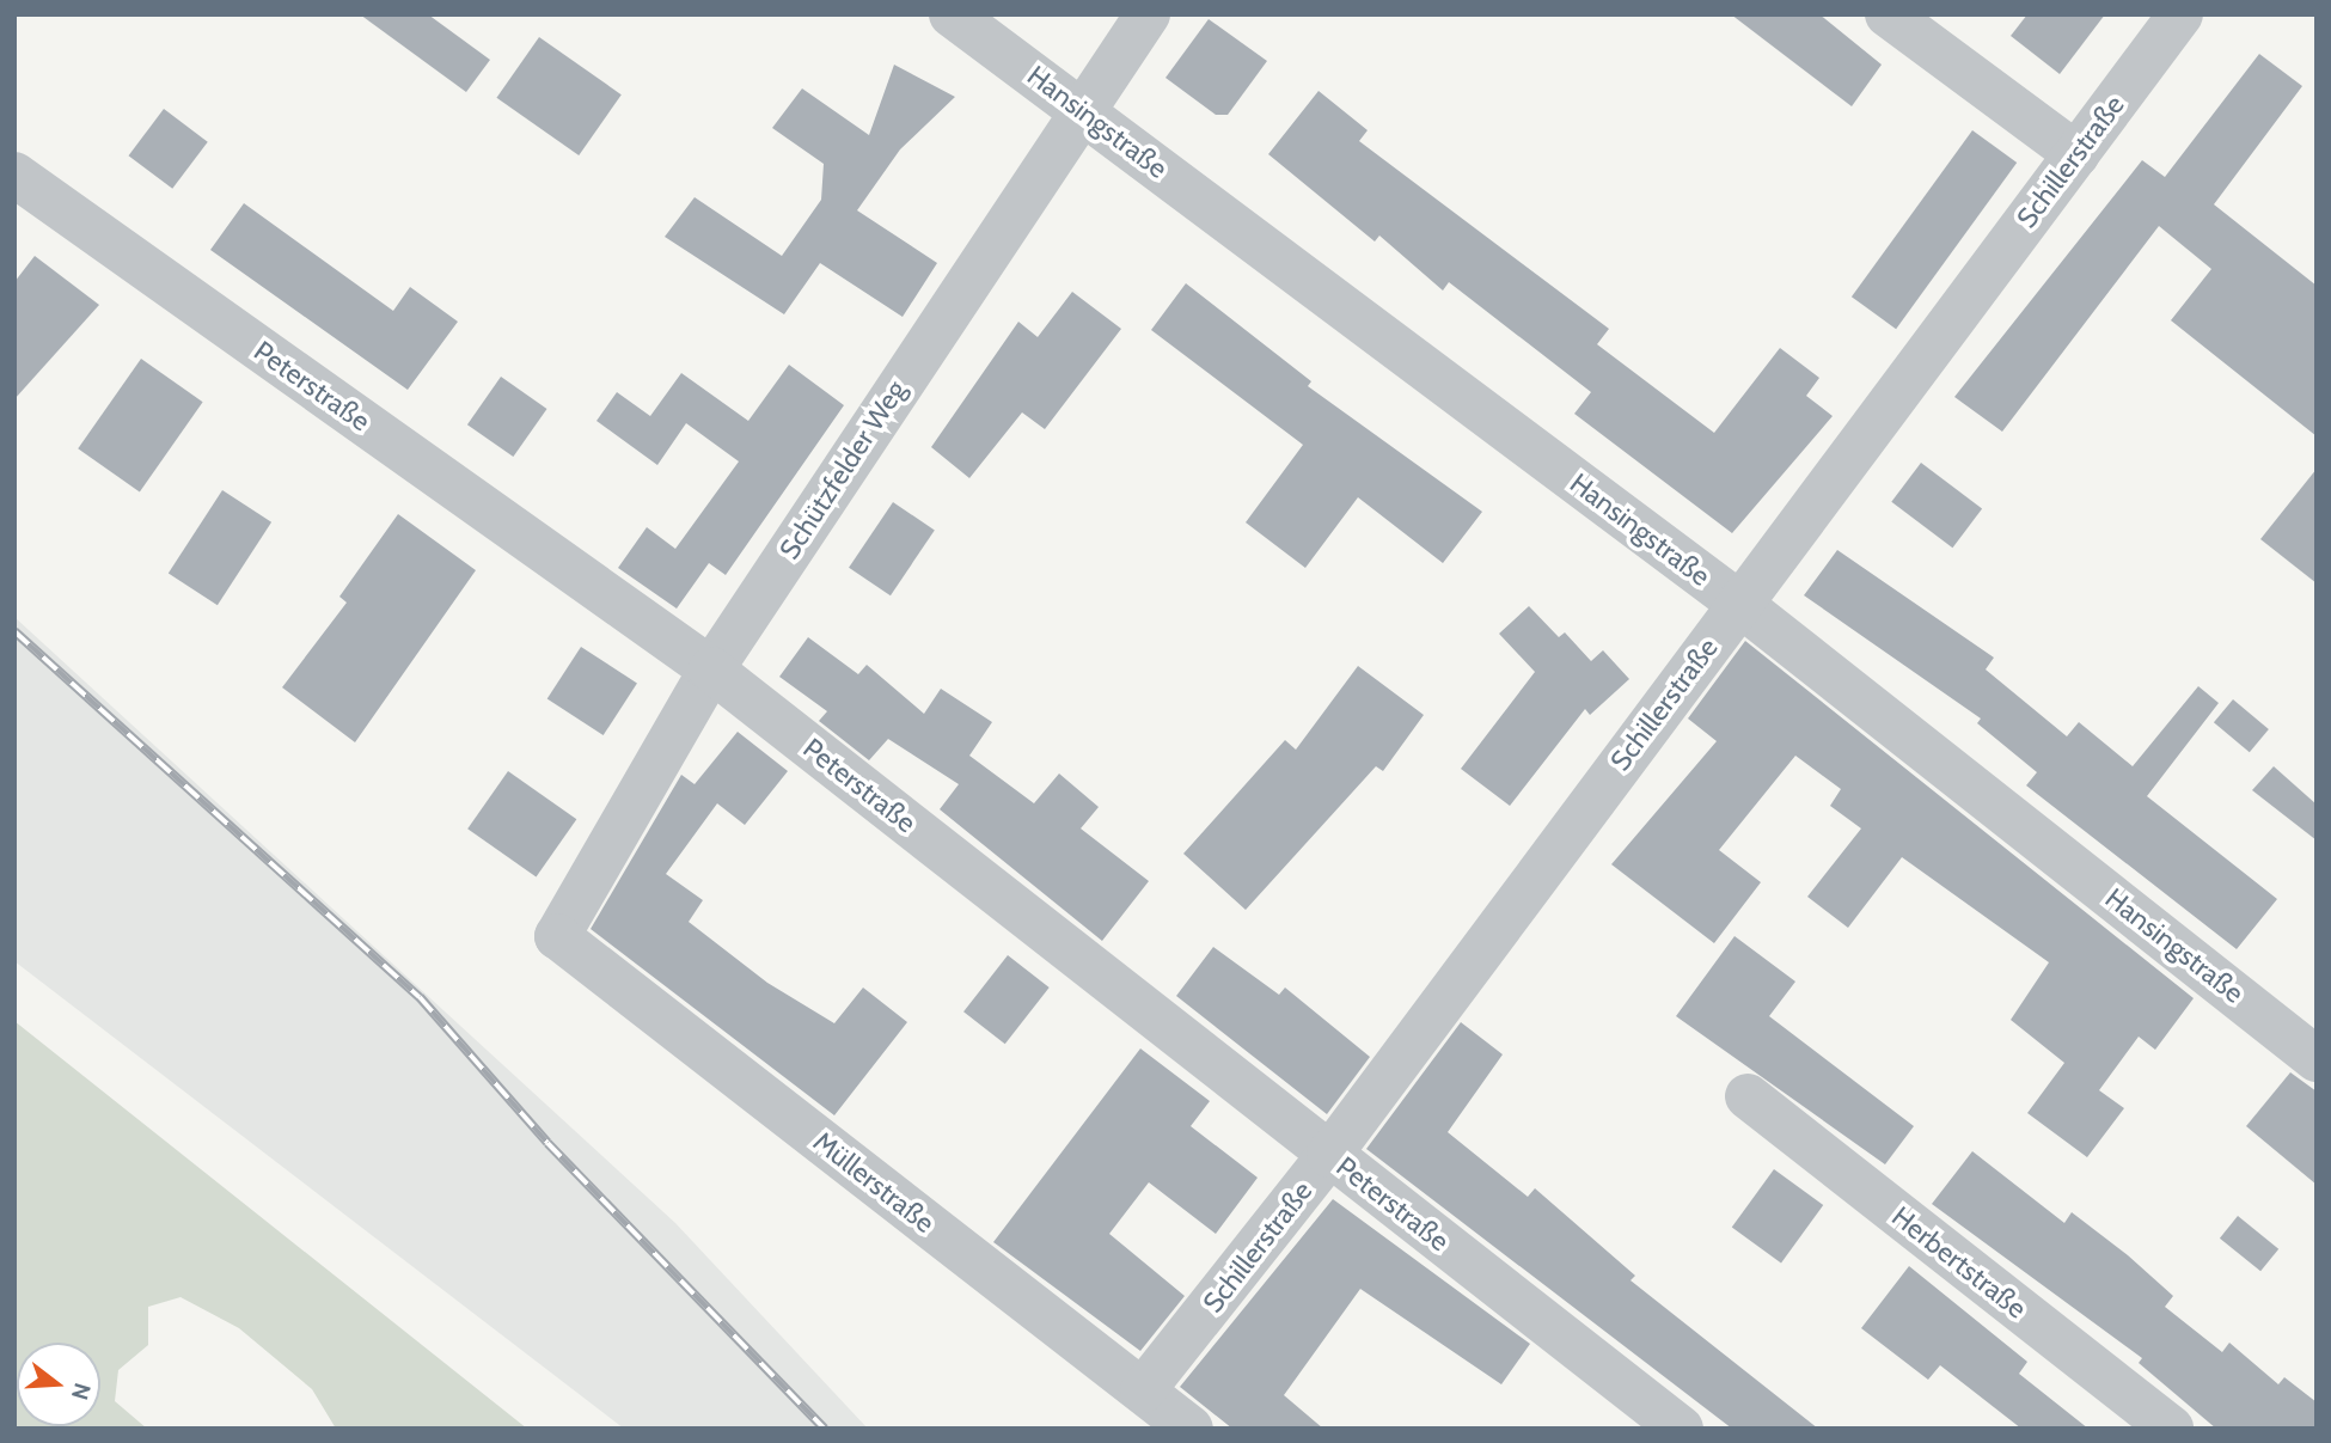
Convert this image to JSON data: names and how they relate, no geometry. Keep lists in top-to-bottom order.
{
  "streets": {
    "street": [
      "Hansingstraße",
      "Schillerstraße",
      "Peterstraße",
      "Schützfelder Weg",
      "Müllerstraße",
      "Herbertstraße"
    ]
  },
  "crossings": [
    ["Hansingstraße", "Schillerstraße"],
    ["Hansingstraße", "Schützfelder Weg"],
    ["Schillerstraße", "Peterstraße"],
    ["Schillerstraße", "Müllerstraße"],
    ["Peterstraße", "Schützfelder Weg"],
    ["Schützfelder Weg", "Müllerstraße"]
  ],
  "north": "right"
}
